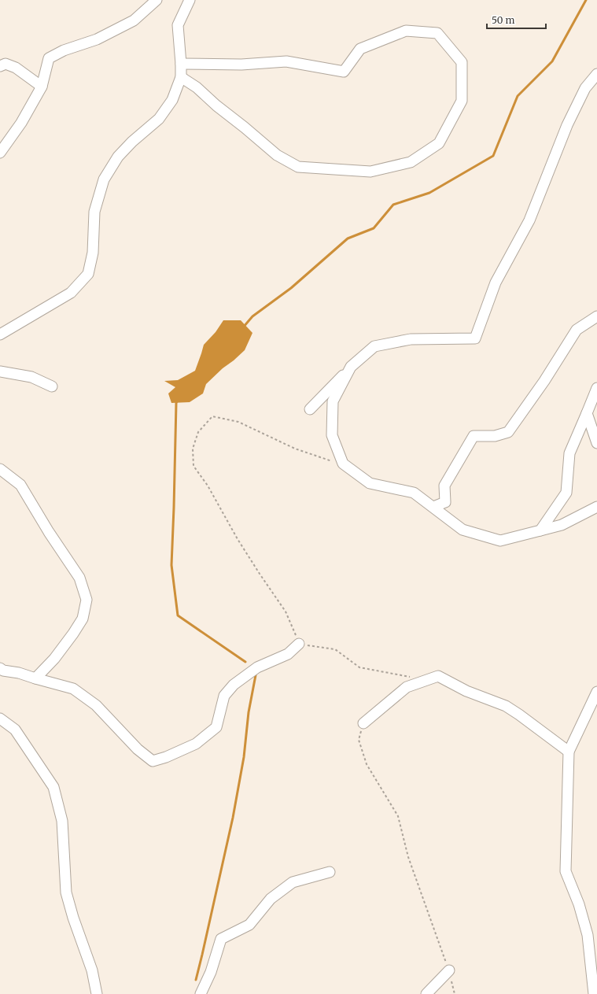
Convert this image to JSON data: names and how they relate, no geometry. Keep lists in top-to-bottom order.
{
  "scale_bar": "50 m"
}
